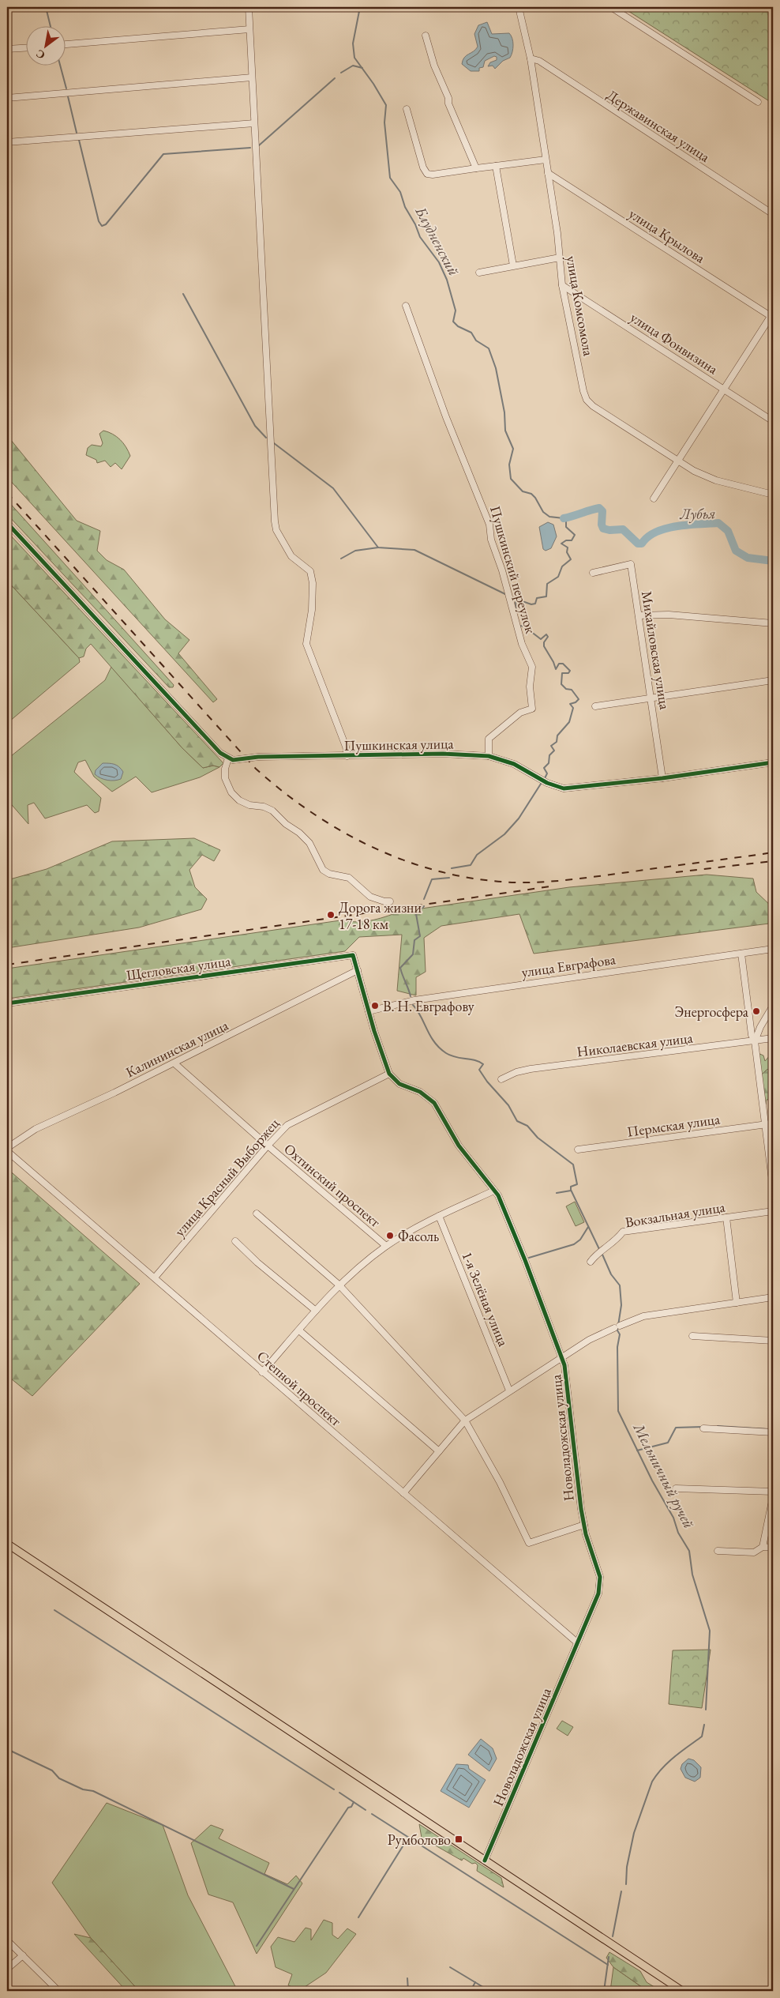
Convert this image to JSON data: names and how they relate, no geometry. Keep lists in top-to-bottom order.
{
  "streets": {
    "street": [
      "Державинская улица",
      "улица Крылова",
      "улица Комсомола",
      "улица Фонвизина",
      "Пушкинский переулок",
      "Михайловская улица",
      "Пушкинская улица",
      "улица Евграфова",
      "Щегловская улица",
      "Николаевская улица",
      "Калининская улица",
      "Пермская улица",
      "улица Красный Выборжец",
      "Охтинский проспект",
      "Вокзальная улица",
      "1-я Зелёная улица",
      "Степной проспект",
      "Новоладожская улица"
    ]
  },
  "crossings": [
    ["Державинская улица", "улица Комсомола"],
    ["улица Крылова", "улица Комсомола"],
    ["улица Комсомола", "улица Фонвизина"],
    ["Пушкинский переулок", "Пушкинская улица"],
    ["Михайловская улица", "Пушкинская улица"],
    ["Щегловская улица", "Калининская улица"],
    ["Калининская улица", "Охтинский проспект"],
    ["улица Красный Выборжец", "Охтинский проспект"],
    ["улица Красный Выборжец", "Степной проспект"],
    ["улица Красный Выборжец", "Новоладожская улица"],
    ["Степной проспект", "Новоладожская улица"]
  ],
  "water": ["Блудненский", "Лубья", "Мельничный ручей"],
  "places": {
    "other": [
      "Дорога жизни 17-18 км",
      "В. Н. Евграфову",
      "Энергосфера",
      "Фасоль"
    ],
    "transit": ["Румболово"]
  },
  "north": "bottom left"
}
